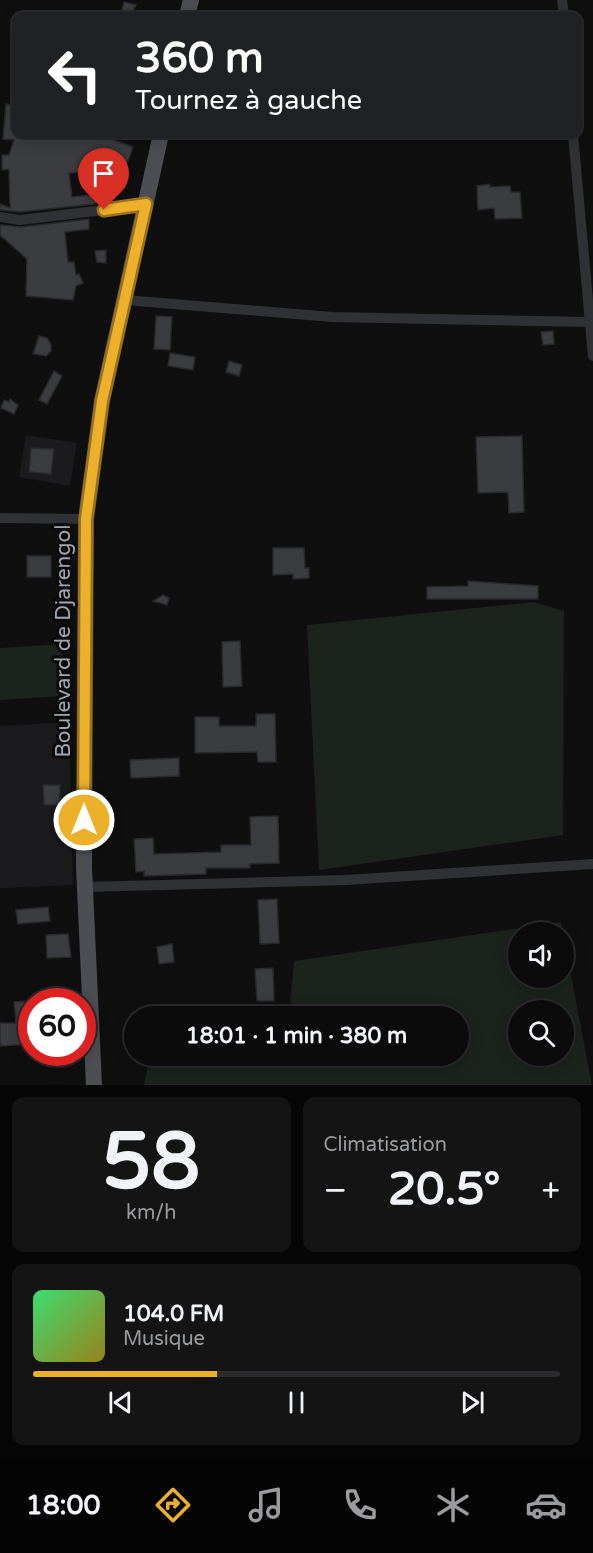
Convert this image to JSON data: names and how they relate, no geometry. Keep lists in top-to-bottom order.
{
  "streets": {
    "main road": ["Boulevard de Djarengol"]
  },
  "page": {
    "turn": ["360 m", "Tournez à gauche"],
    "limit": "60",
    "trip": "18:01 · 1 min · 380 m",
    "tile": [
      ["58", "km/h"],
      "Climatisation"
    ],
    "heat": ["−", "20.5°", "+"],
    "song": ["104.0 FM", "Musique"],
    "tabs": "18:00"
  }
}
